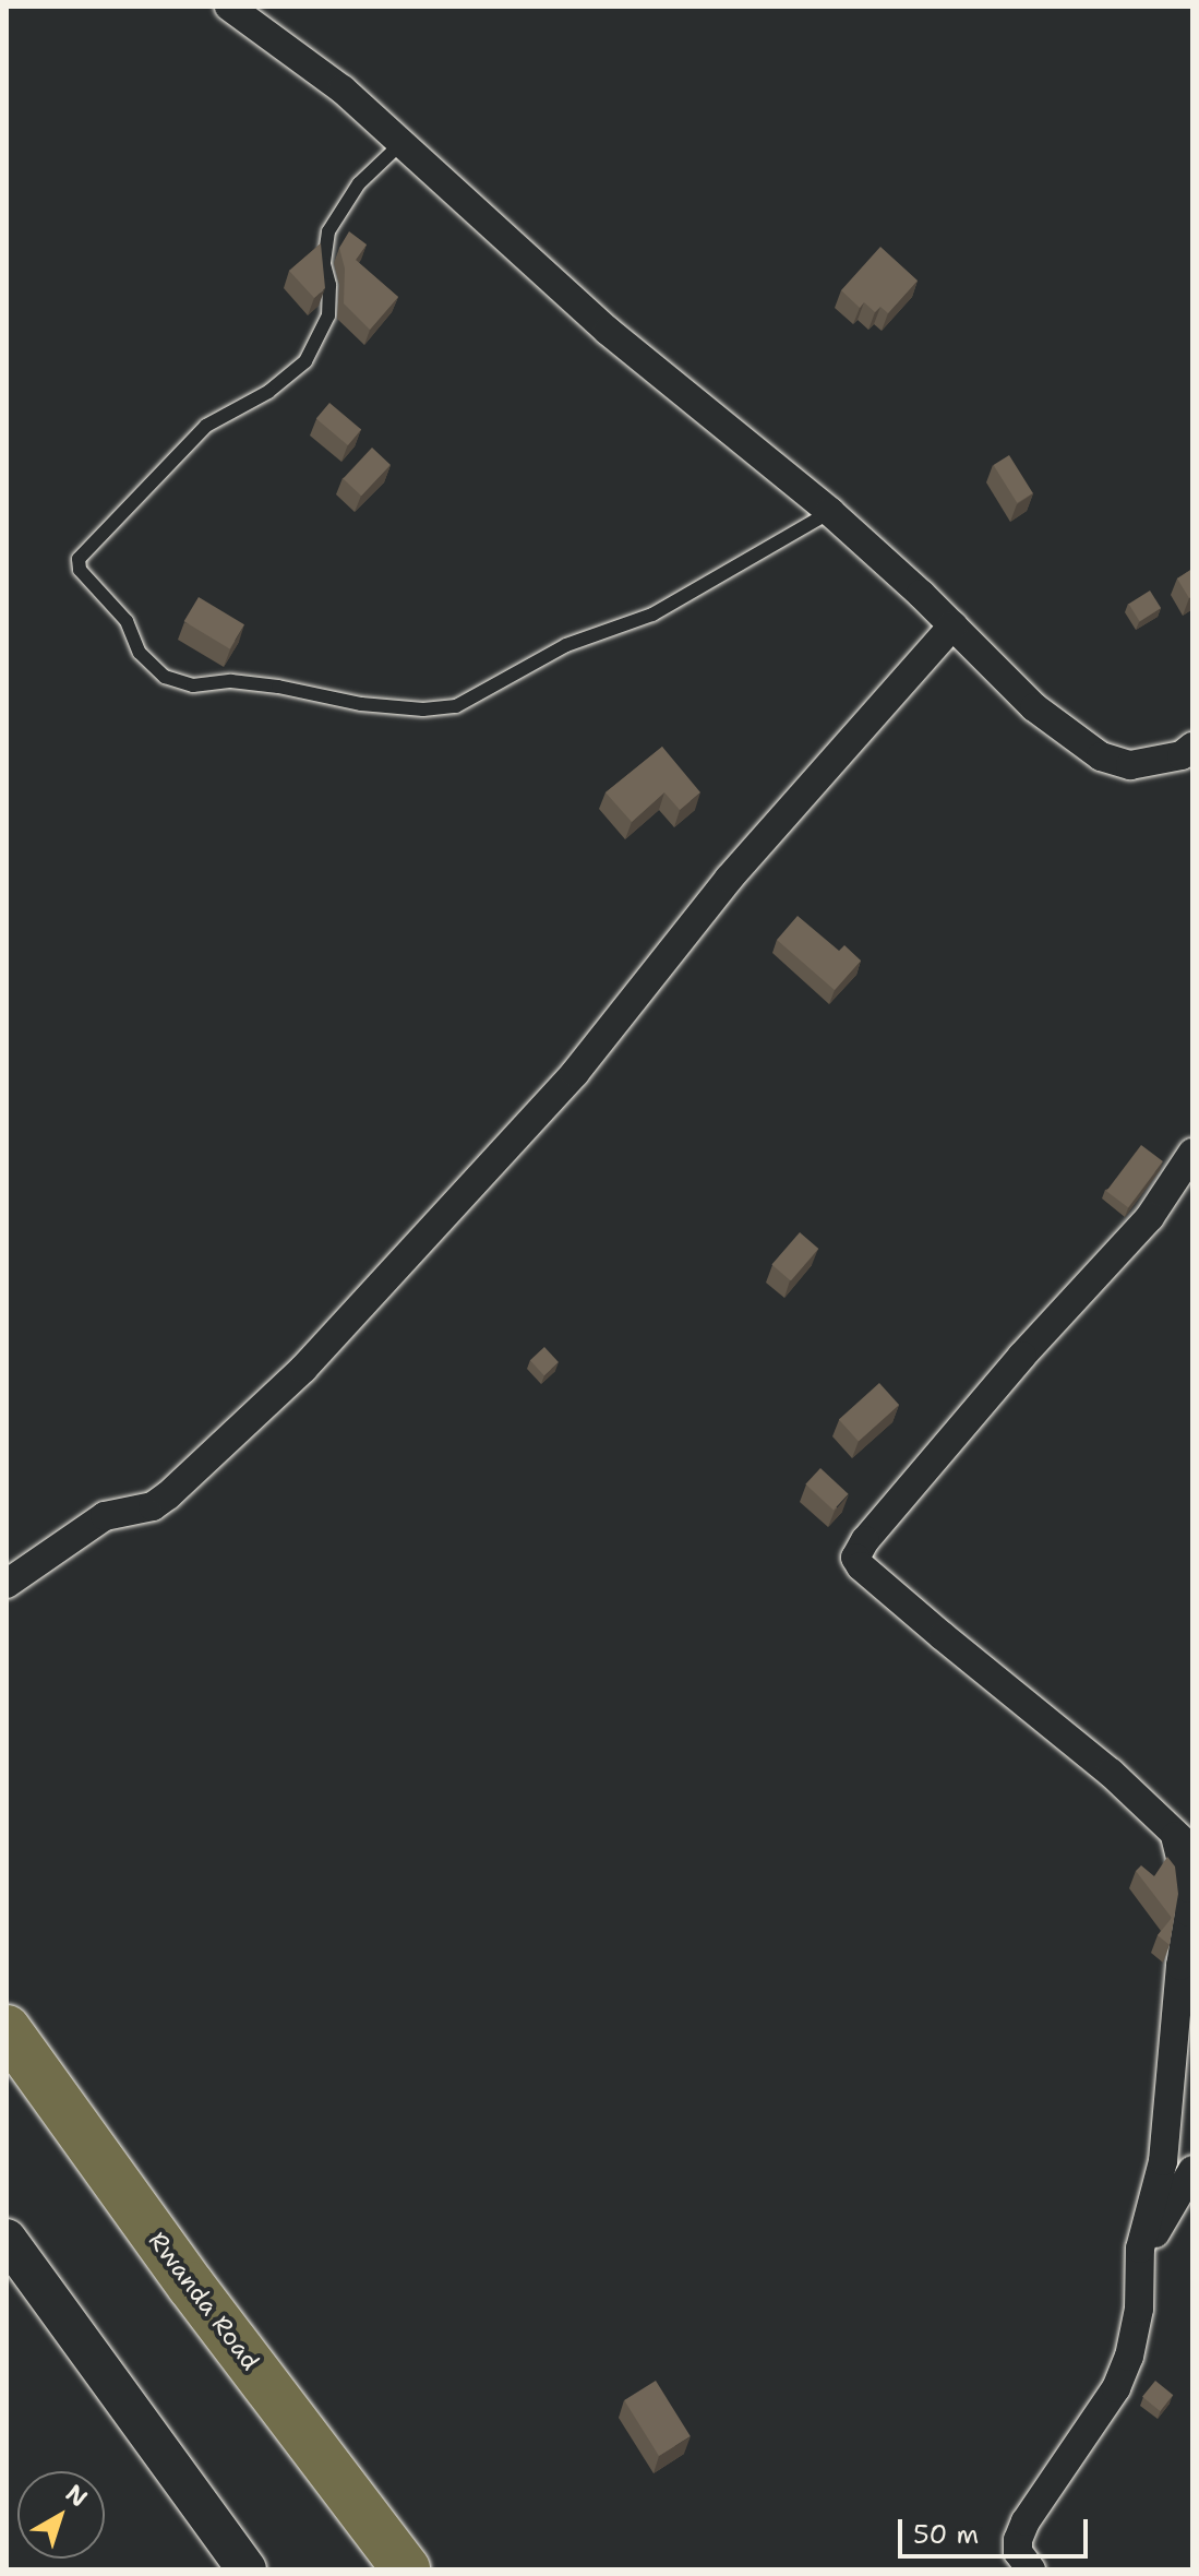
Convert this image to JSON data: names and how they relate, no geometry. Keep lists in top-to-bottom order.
{
  "streets": {
    "highway": ["Rwanda Road"]
  },
  "scale_bar": "50 m",
  "north": "top right"
}
